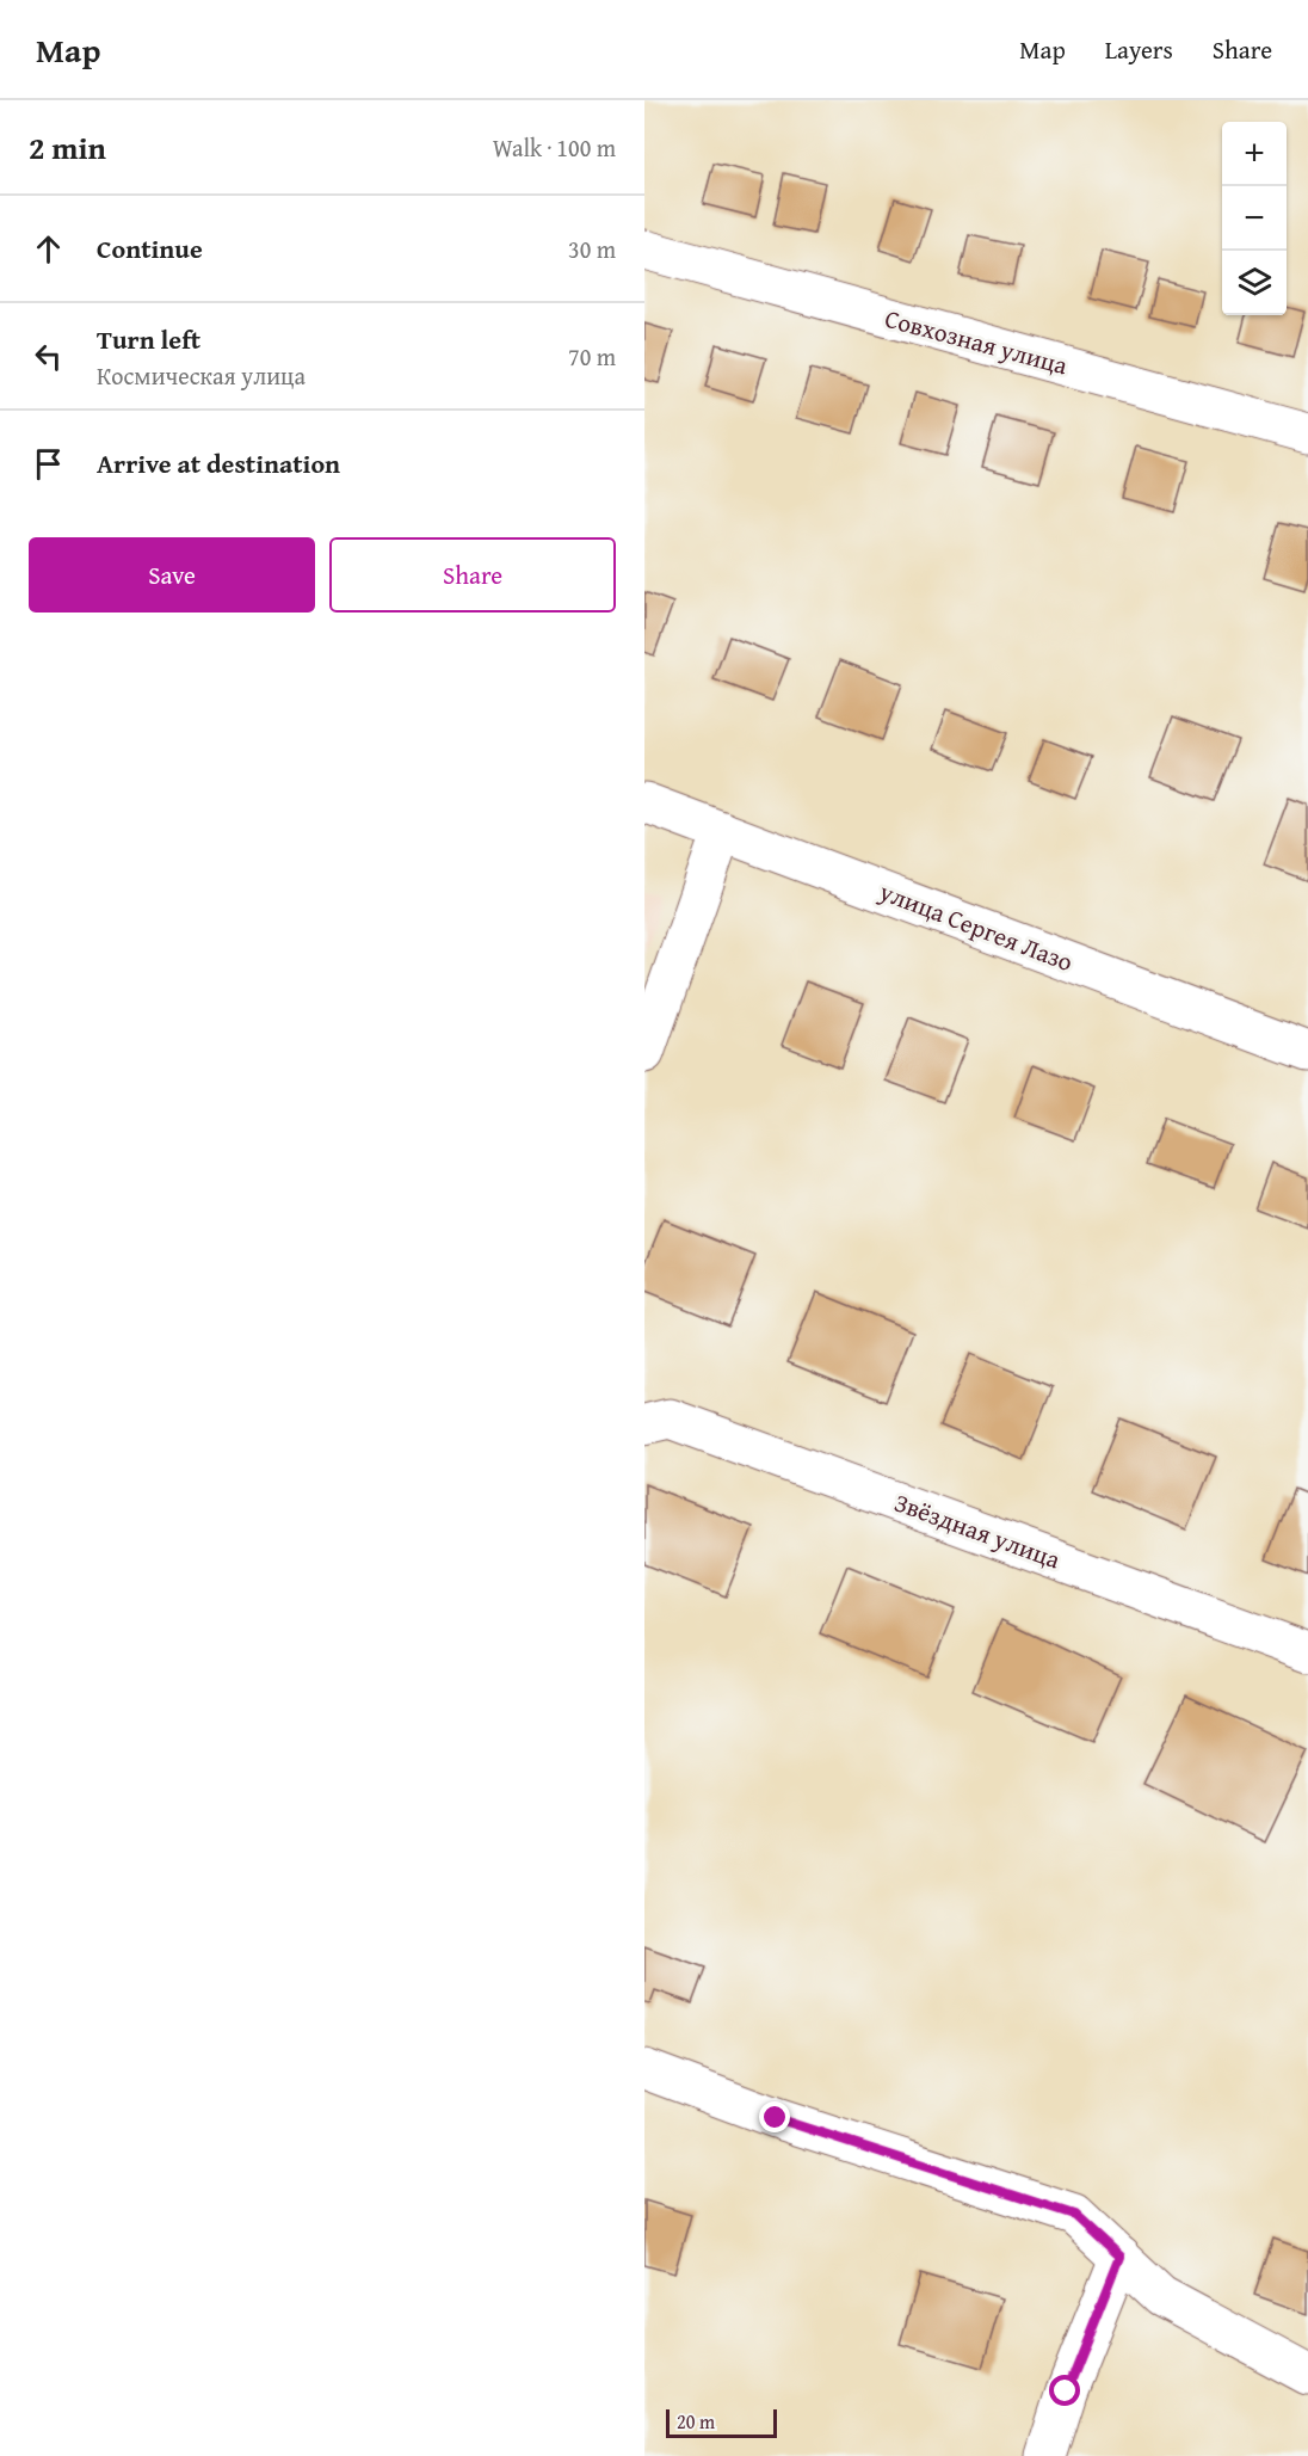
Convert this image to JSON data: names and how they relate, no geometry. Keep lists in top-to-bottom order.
{
  "streets": {
    "street": ["Совхозная улица", "улица Сергея Лазо", "Звёздная улица"]
  },
  "scale_bar": "20 m",
  "page": {
    "header": "Map",
    "nav": ["Map", "Layers", "Share"],
    "heading": ["2 min", "Walk · 100 m"],
    "map_buttons": ["+", "−"],
    "list": [
      ["Continue", "30 m"],
      ["Turn left", "Космическая улица", "70 m"],
      "Arrive at destination"
    ],
    "buttons": ["Save", "Share"],
    "scale": "20 m"
  }
}
